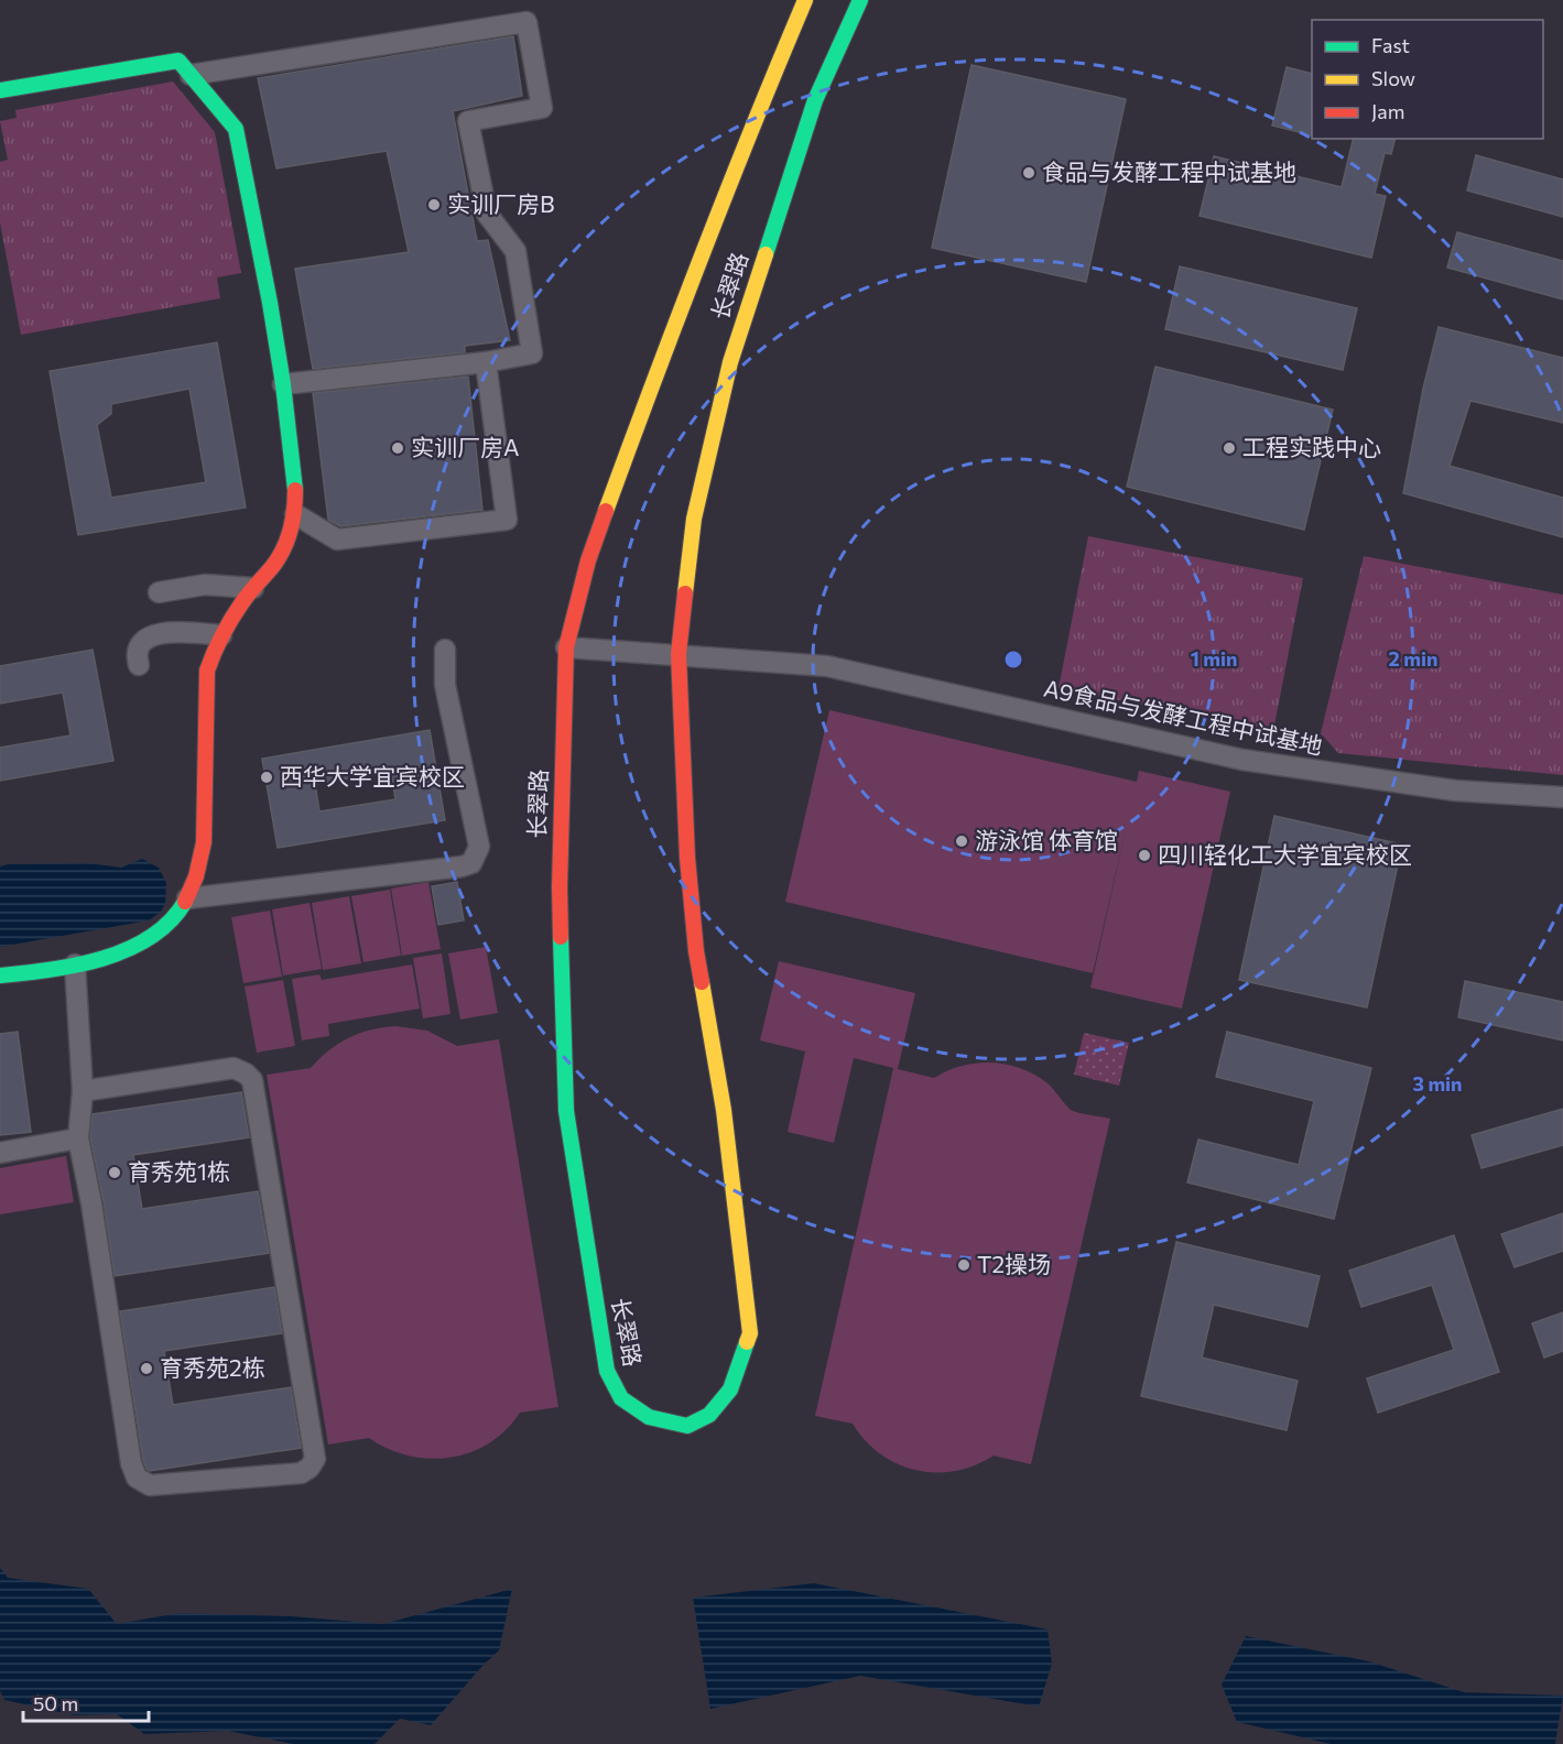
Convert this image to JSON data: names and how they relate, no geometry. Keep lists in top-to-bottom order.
{
  "streets": {
    "main road": ["长翠路"],
    "street": ["A9食品与发酵工程中试基地"]
  },
  "crossings": [
    ["长翠路", "A9食品与发酵工程中试基地"]
  ],
  "places": [
    "食品与发酵工程中试基地",
    "实训厂房B",
    "实训厂房A",
    "工程实践中心",
    "西华大学宜宾校区",
    "游泳馆 体育馆",
    "四川轻化工大学宜宾校区",
    "育秀苑1栋",
    "T2操场",
    "育秀苑2栋"
  ],
  "legend": ["Fast", "Slow", "Jam"],
  "scale_bar": "50 m",
  "rings": ["1 min", "2 min", "3 min"]
}
